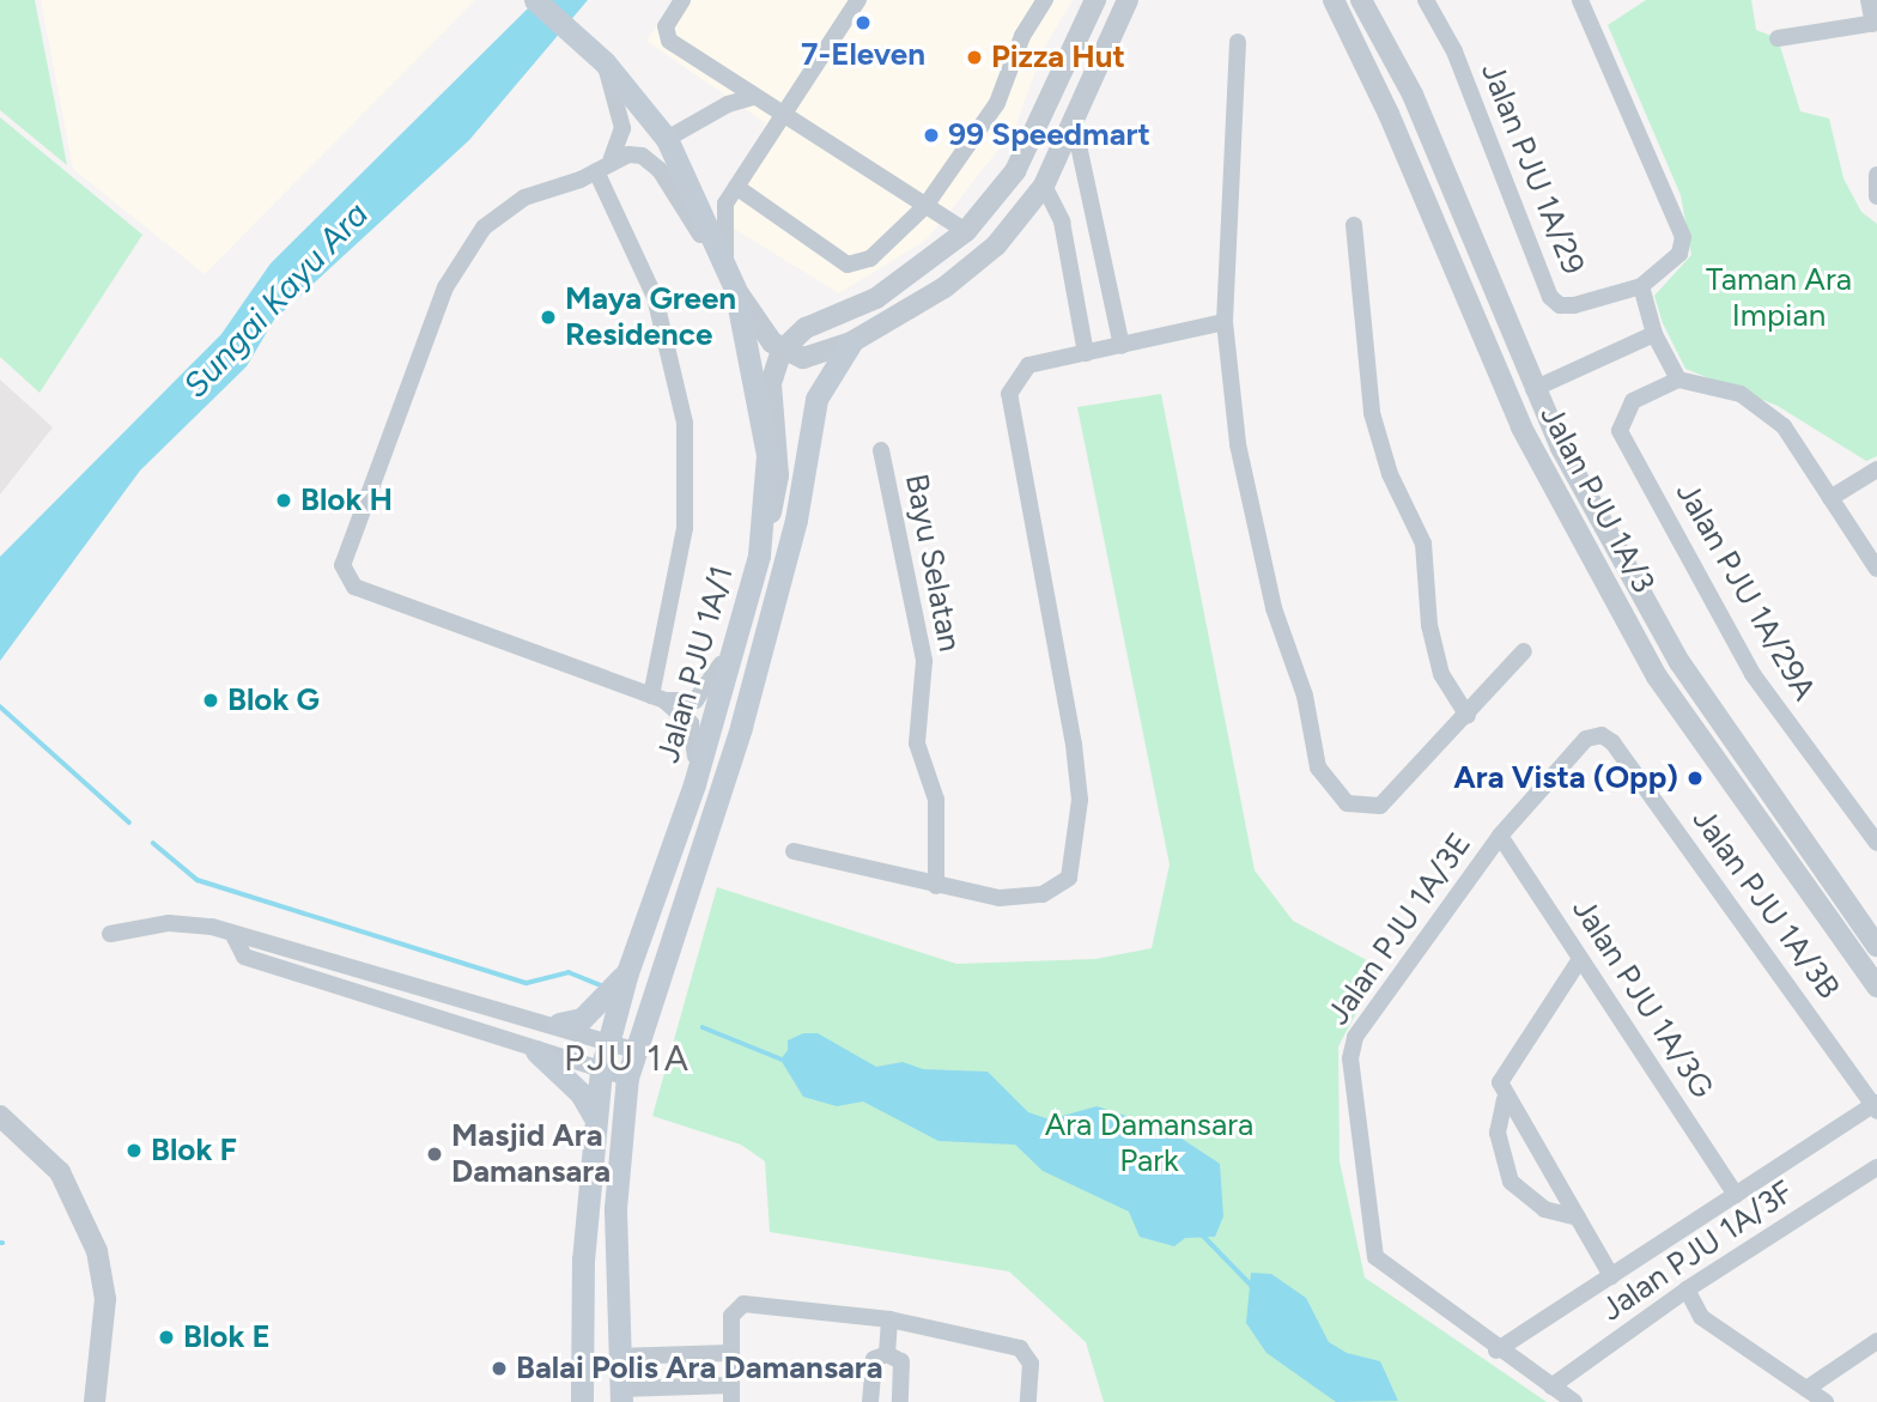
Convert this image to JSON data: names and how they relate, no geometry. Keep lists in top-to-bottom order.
{
  "streets": {
    "main road": ["Jalan PJU 1A/1"],
    "street": [
      "Jalan PJU 1A/29",
      "Jalan PJU 1A/3",
      "Bayu Selatan",
      "Jalan PJU 1A/29A",
      "Jalan PJU 1A/3B",
      "Jalan PJU 1A/3E",
      "Jalan PJU 1A/3G",
      "Jalan PJU 1A/3F"
    ]
  },
  "crossings": [
    ["Jalan PJU 1A/3B", "Jalan PJU 1A/3E"],
    ["Jalan PJU 1A/3E", "Jalan PJU 1A/3G"],
    ["Jalan PJU 1A/3E", "Jalan PJU 1A/3F"]
  ],
  "districts": ["PJU 1A"],
  "water": ["Sungai Kayu Ara"],
  "parks": ["Taman Ara Impian", "Ara Damansara Park"],
  "places": [
    "7-Eleven",
    "Pizza Hut",
    "99 Speedmart",
    "Maya Green Residence",
    "Blok H",
    "Blok G",
    "Ara Vista (Opp)",
    "Blok F",
    "Masjid Ara Damansara",
    "Blok E",
    "Balai Polis Ara Damansara"
  ]
}
